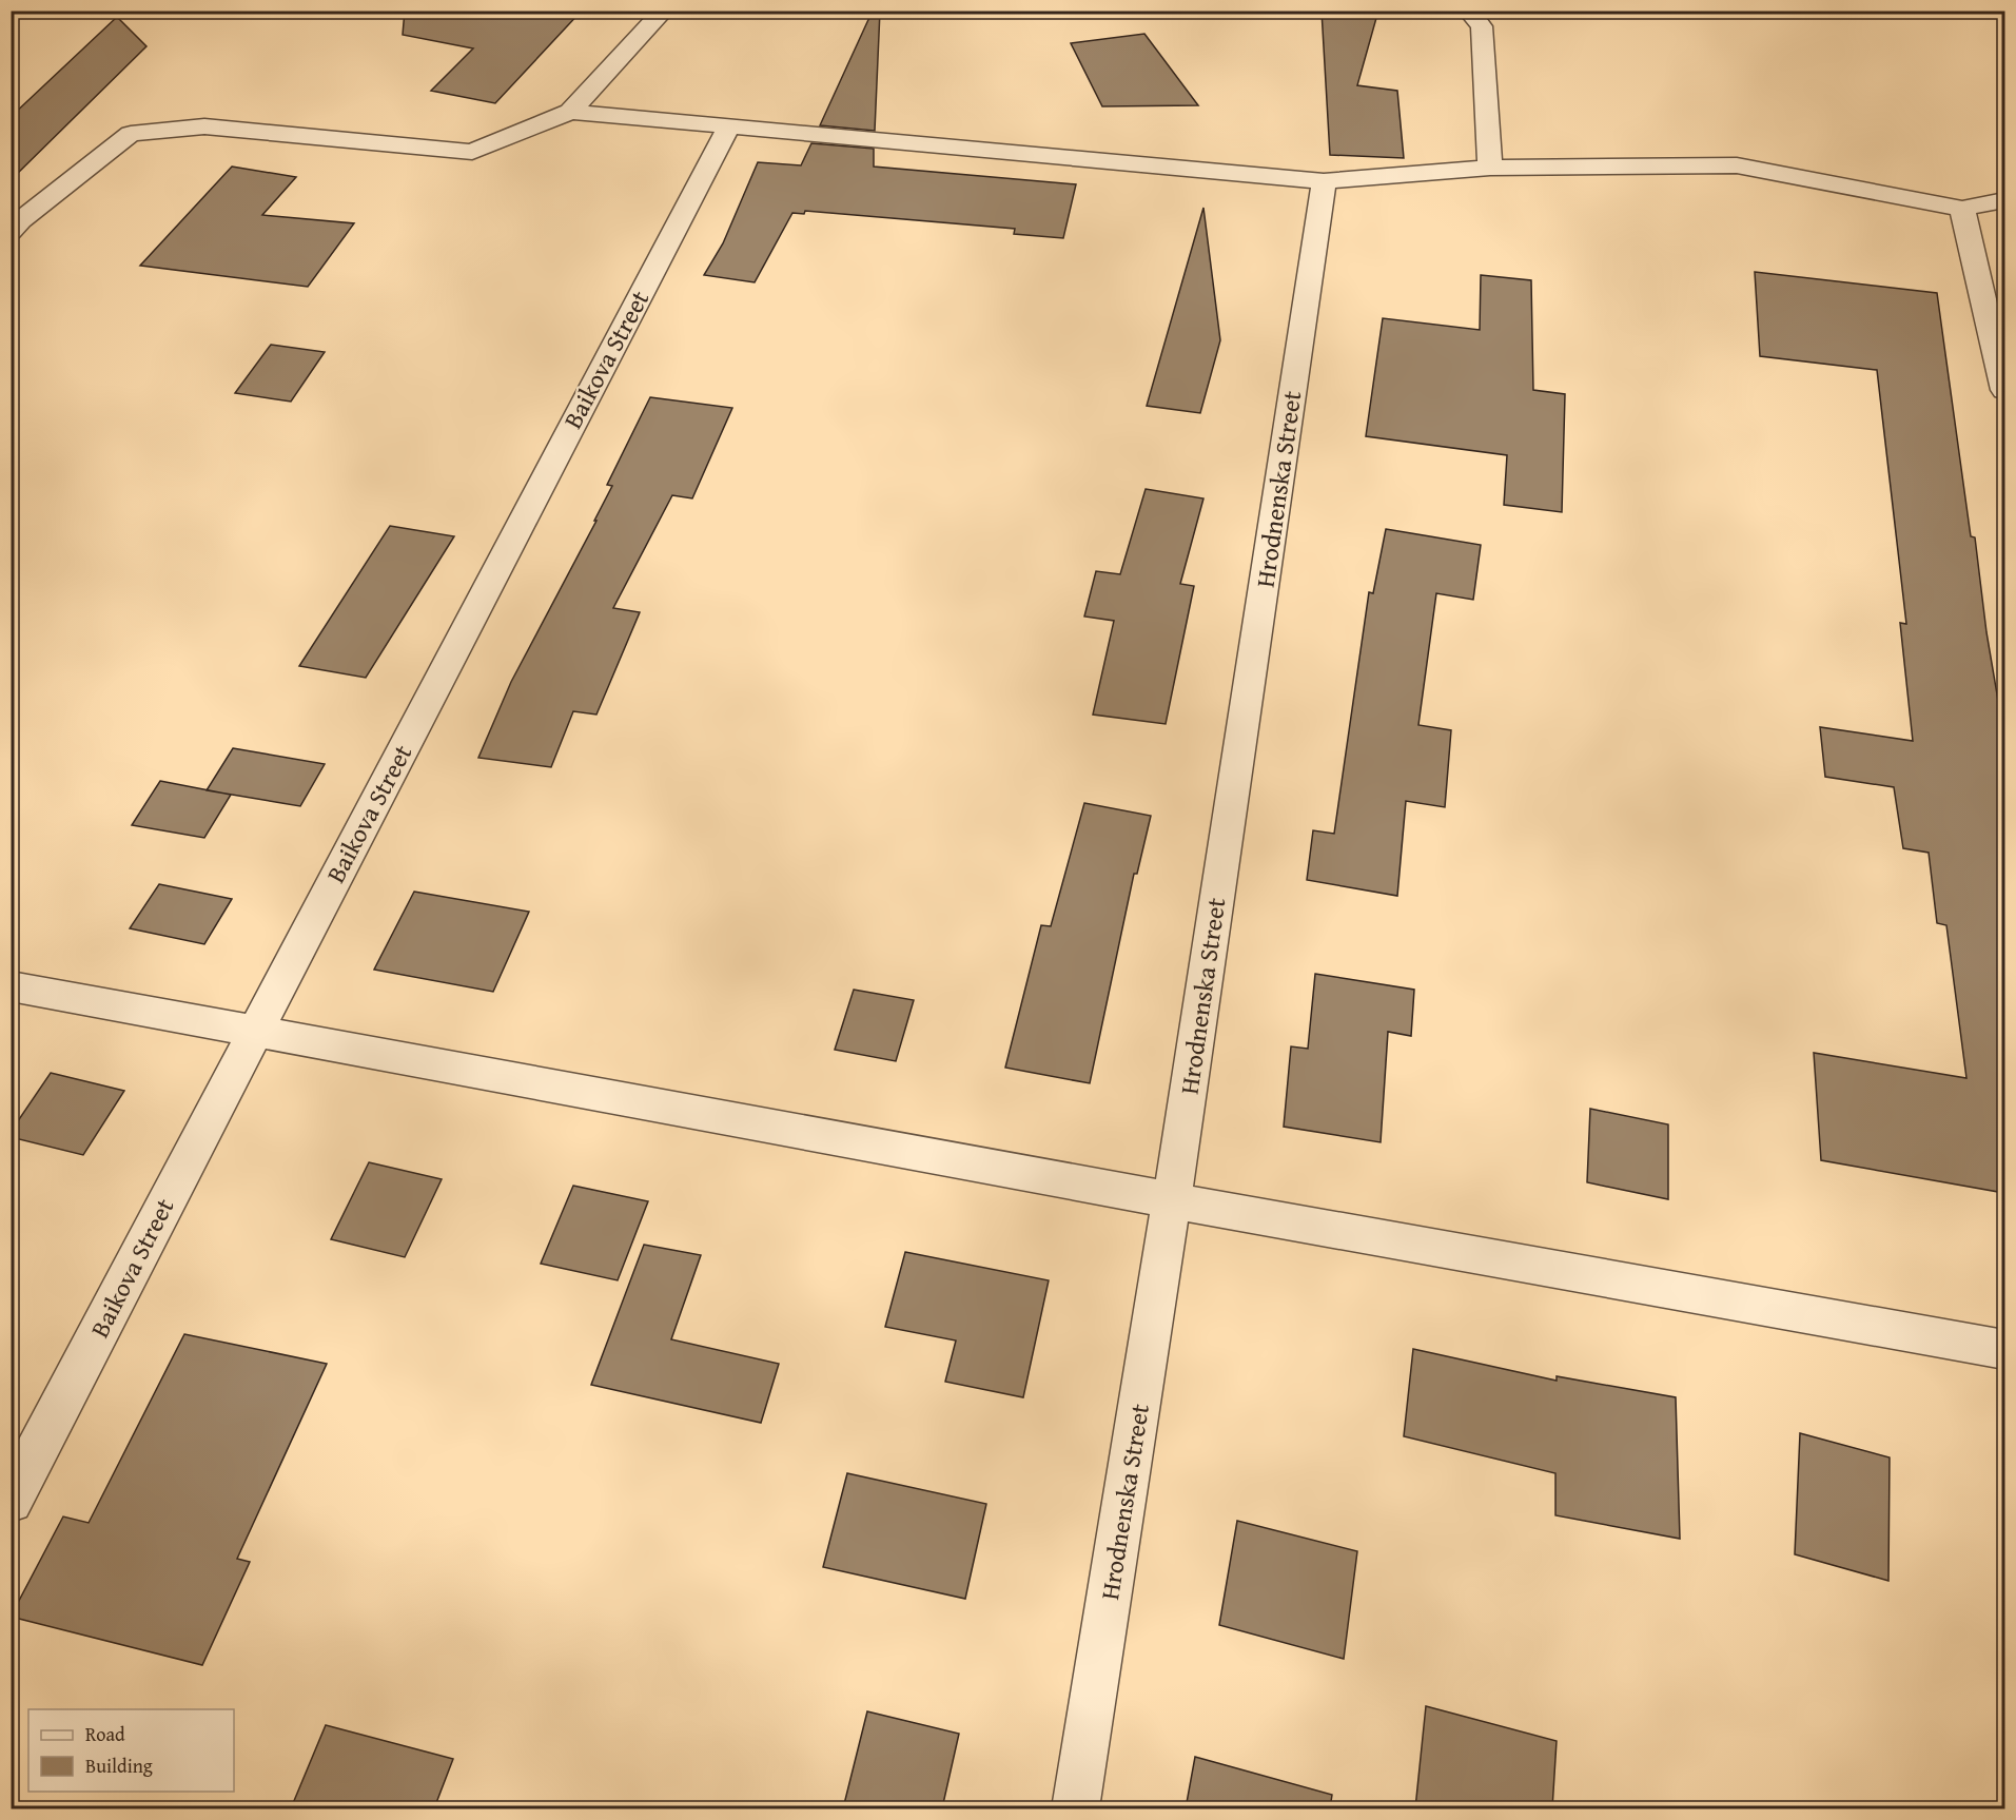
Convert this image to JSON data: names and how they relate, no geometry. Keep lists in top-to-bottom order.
{
  "streets": {
    "street": ["Baikova Street", "Hrodnenska Street"]
  },
  "legend": ["Road", "Building"]
}
